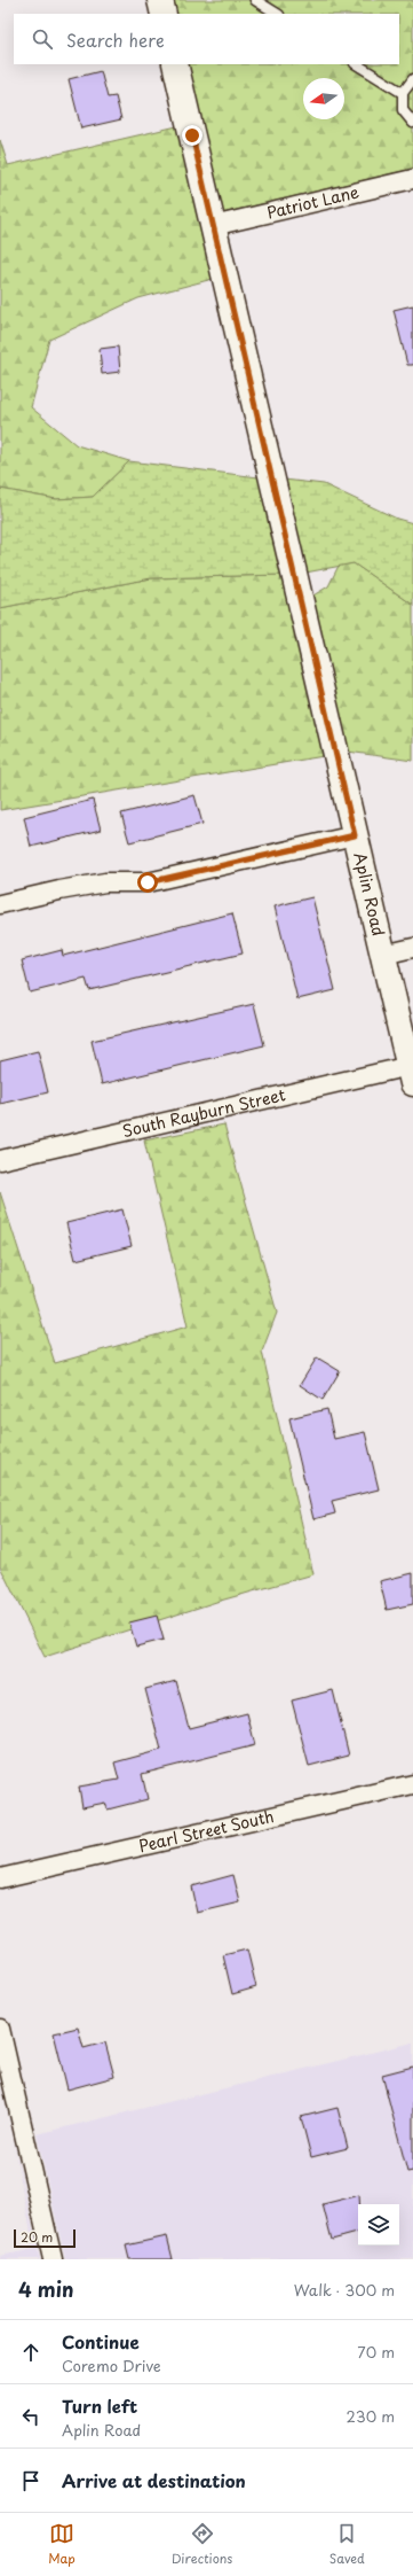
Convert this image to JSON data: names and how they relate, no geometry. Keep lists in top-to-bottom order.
{
  "streets": {
    "street": [
      "Patriot Lane",
      "Aplin Road",
      "South Rayburn Street",
      "Pearl Street South"
    ]
  },
  "crossings": [
    ["Patriot Lane", "Aplin Road"],
    ["Aplin Road", "South Rayburn Street"]
  ],
  "scale_bar": "20 m",
  "north": "left",
  "page": {
    "search": "Search here",
    "scale": "20 m",
    "heading": ["4 min", "Walk · 300 m"],
    "list": [
      ["Continue", "Coremo Drive", "70 m"],
      ["Turn left", "Aplin Road", "230 m"],
      "Arrive at destination"
    ],
    "nav": ["Map", "Directions", "Saved"]
  }
}
